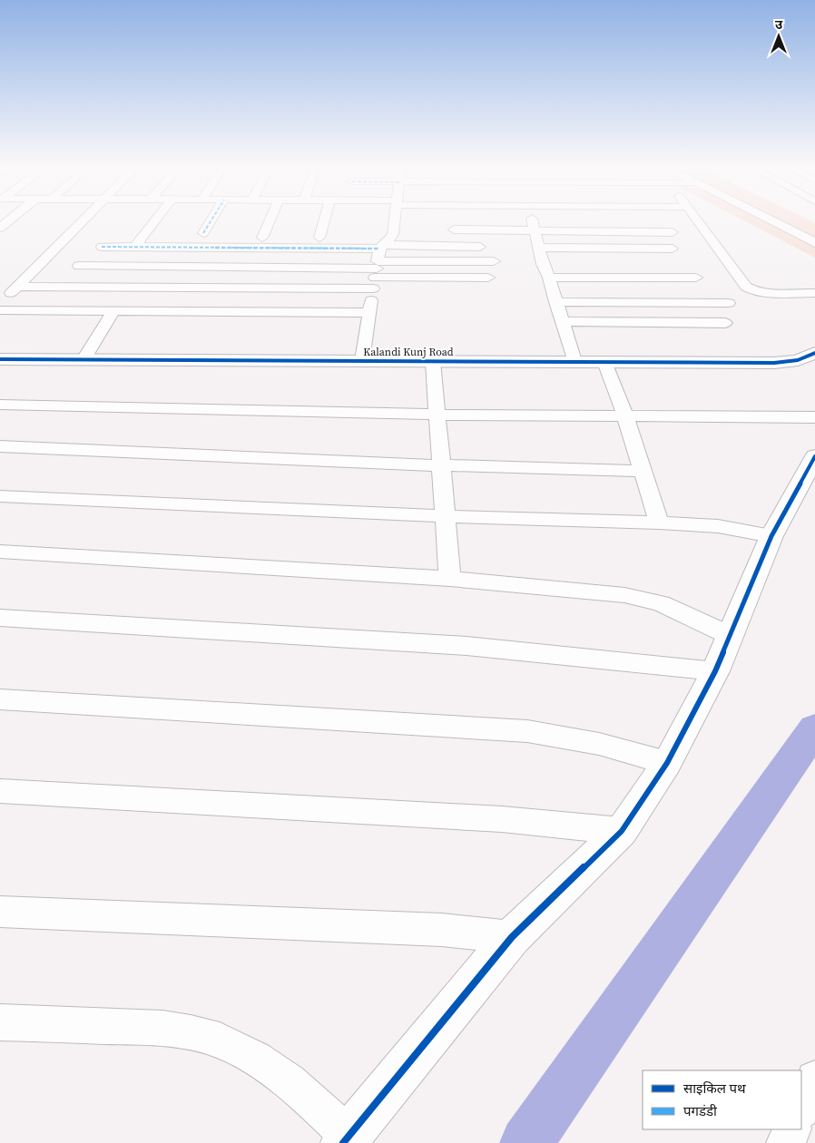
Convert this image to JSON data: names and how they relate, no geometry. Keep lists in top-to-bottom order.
{
  "streets": {
    "street": ["Kalandi Kunj Road"]
  },
  "legend": ["साइकिल पथ", "पगडंडी"],
  "north": "top"
}
